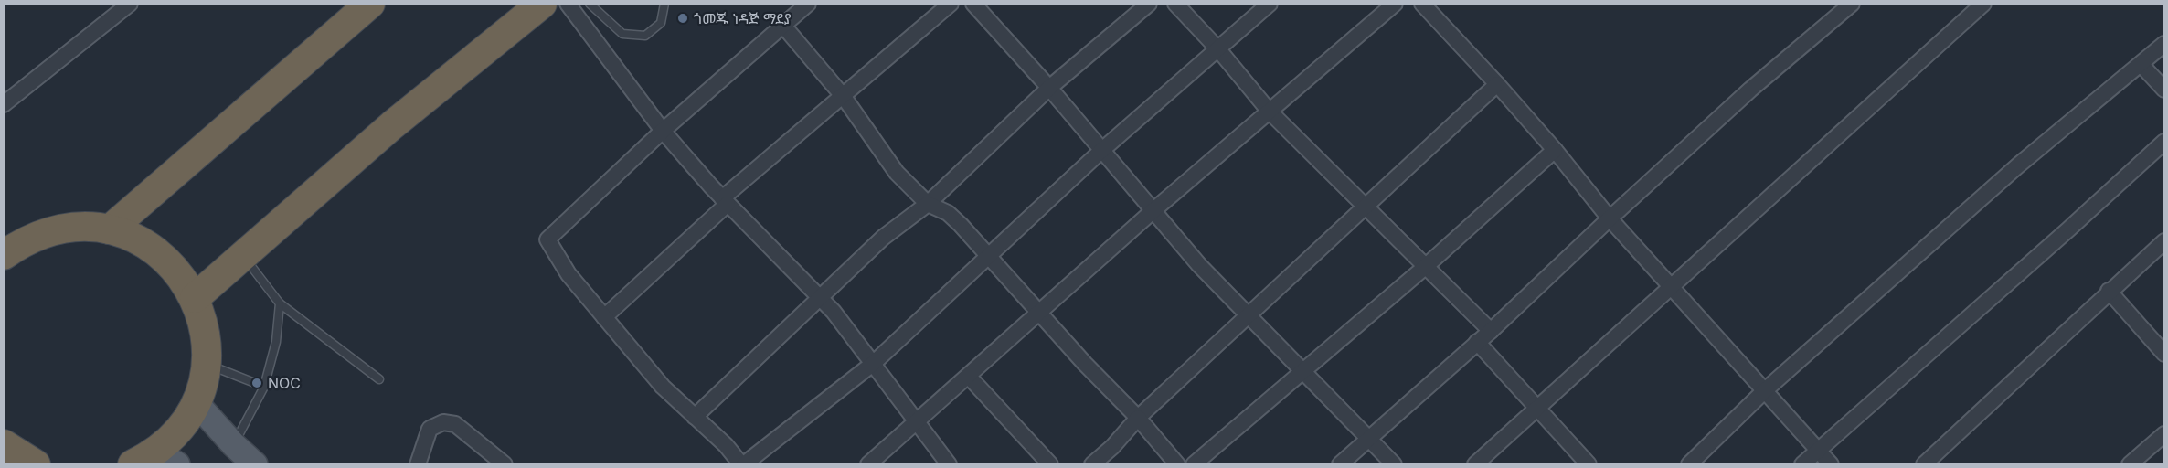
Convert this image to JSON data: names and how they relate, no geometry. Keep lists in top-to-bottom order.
{
  "places": ["ጎመጁ ነዳጅ ማደያ", "NOC"]
}
